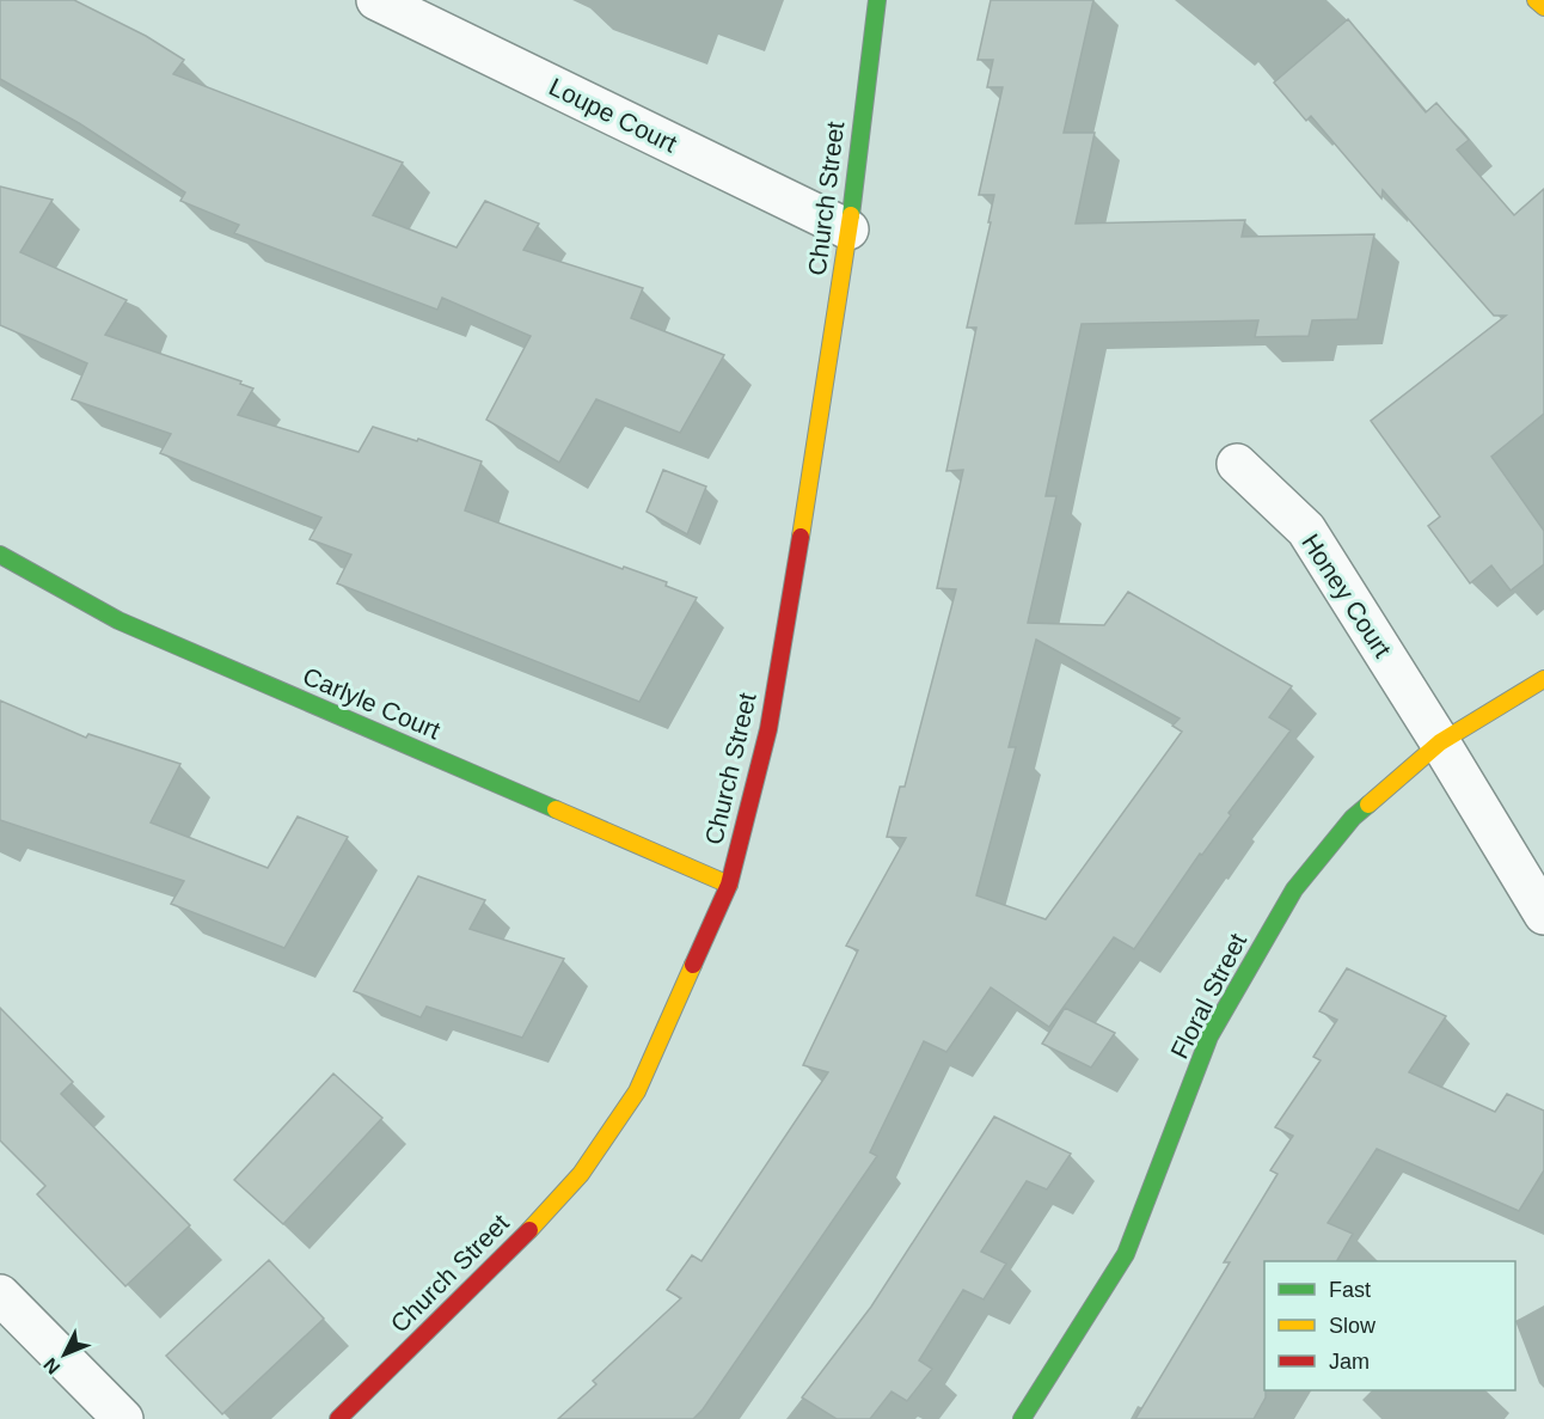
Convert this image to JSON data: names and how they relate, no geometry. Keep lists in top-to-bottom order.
{
  "streets": {
    "street": [
      "Loupe Court",
      "Church Street",
      "Honey Court",
      "Carlyle Court",
      "Floral Street"
    ]
  },
  "crossings": [
    ["Loupe Court", "Church Street"],
    ["Church Street", "Carlyle Court"],
    ["Honey Court", "Floral Street"]
  ],
  "legend": ["Fast", "Slow", "Jam"],
  "north": "bottom left"
}
